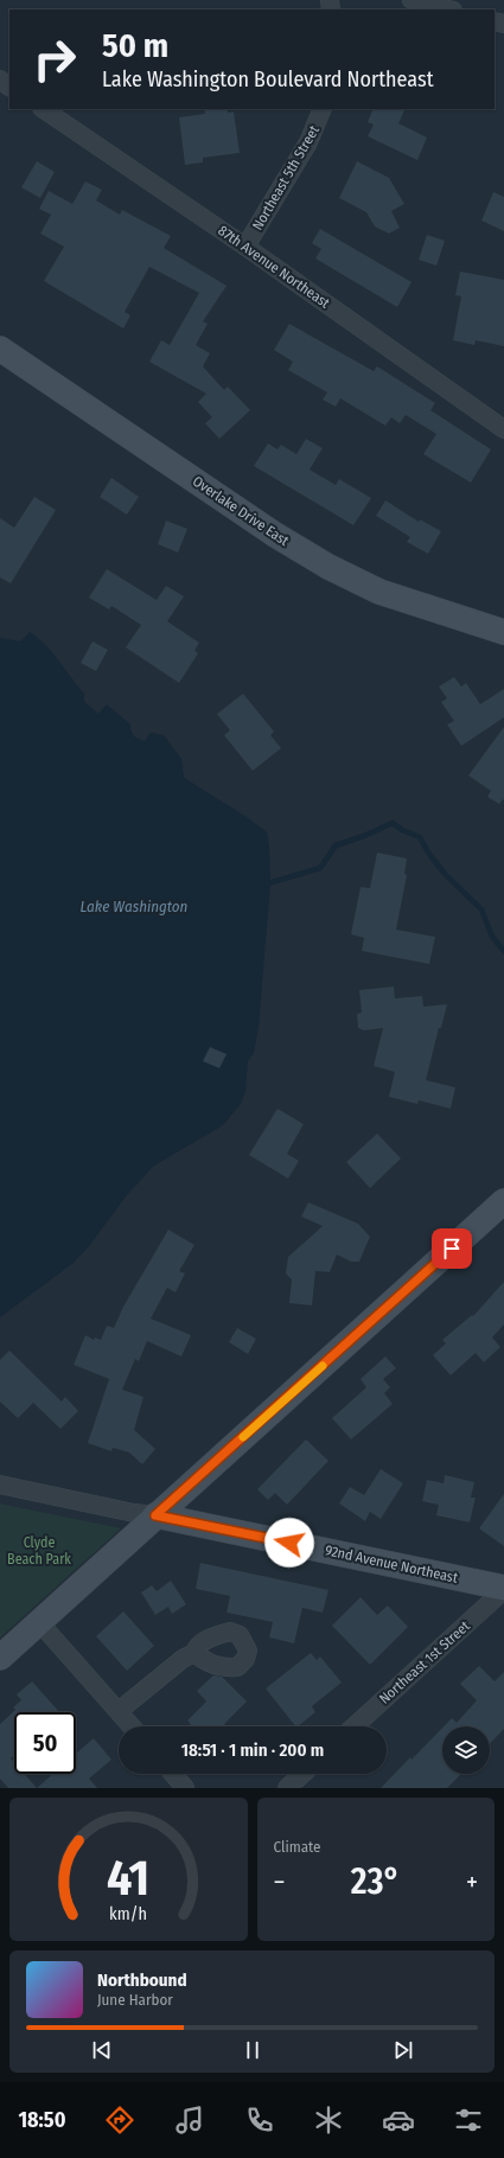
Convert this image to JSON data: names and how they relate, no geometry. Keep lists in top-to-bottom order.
{
  "streets": {
    "main road": ["Overlake Drive East", "92nd Avenue Northeast"],
    "street": ["Northeast 5th Street", "87th Avenue Northeast", "Northeast 1st Street"]
  },
  "crossings": [
    ["Northeast 5th Street", "87th Avenue Northeast"],
    ["92nd Avenue Northeast", "Northeast 1st Street"]
  ],
  "water": ["Lake Washington"],
  "parks": ["Clyde Beach Park"],
  "page": {
    "turn": ["50 m", "Lake Washington Boulevard Northeast"],
    "limit": "50",
    "trip": "18:51 · 1 min · 200 m",
    "tile": "Climate",
    "heat": ["−", "23°", "+"],
    "song": ["Northbound", "June Harbor"],
    "tabs": "18:50",
    "gauge": ["41", "km/h"]
  }
}
